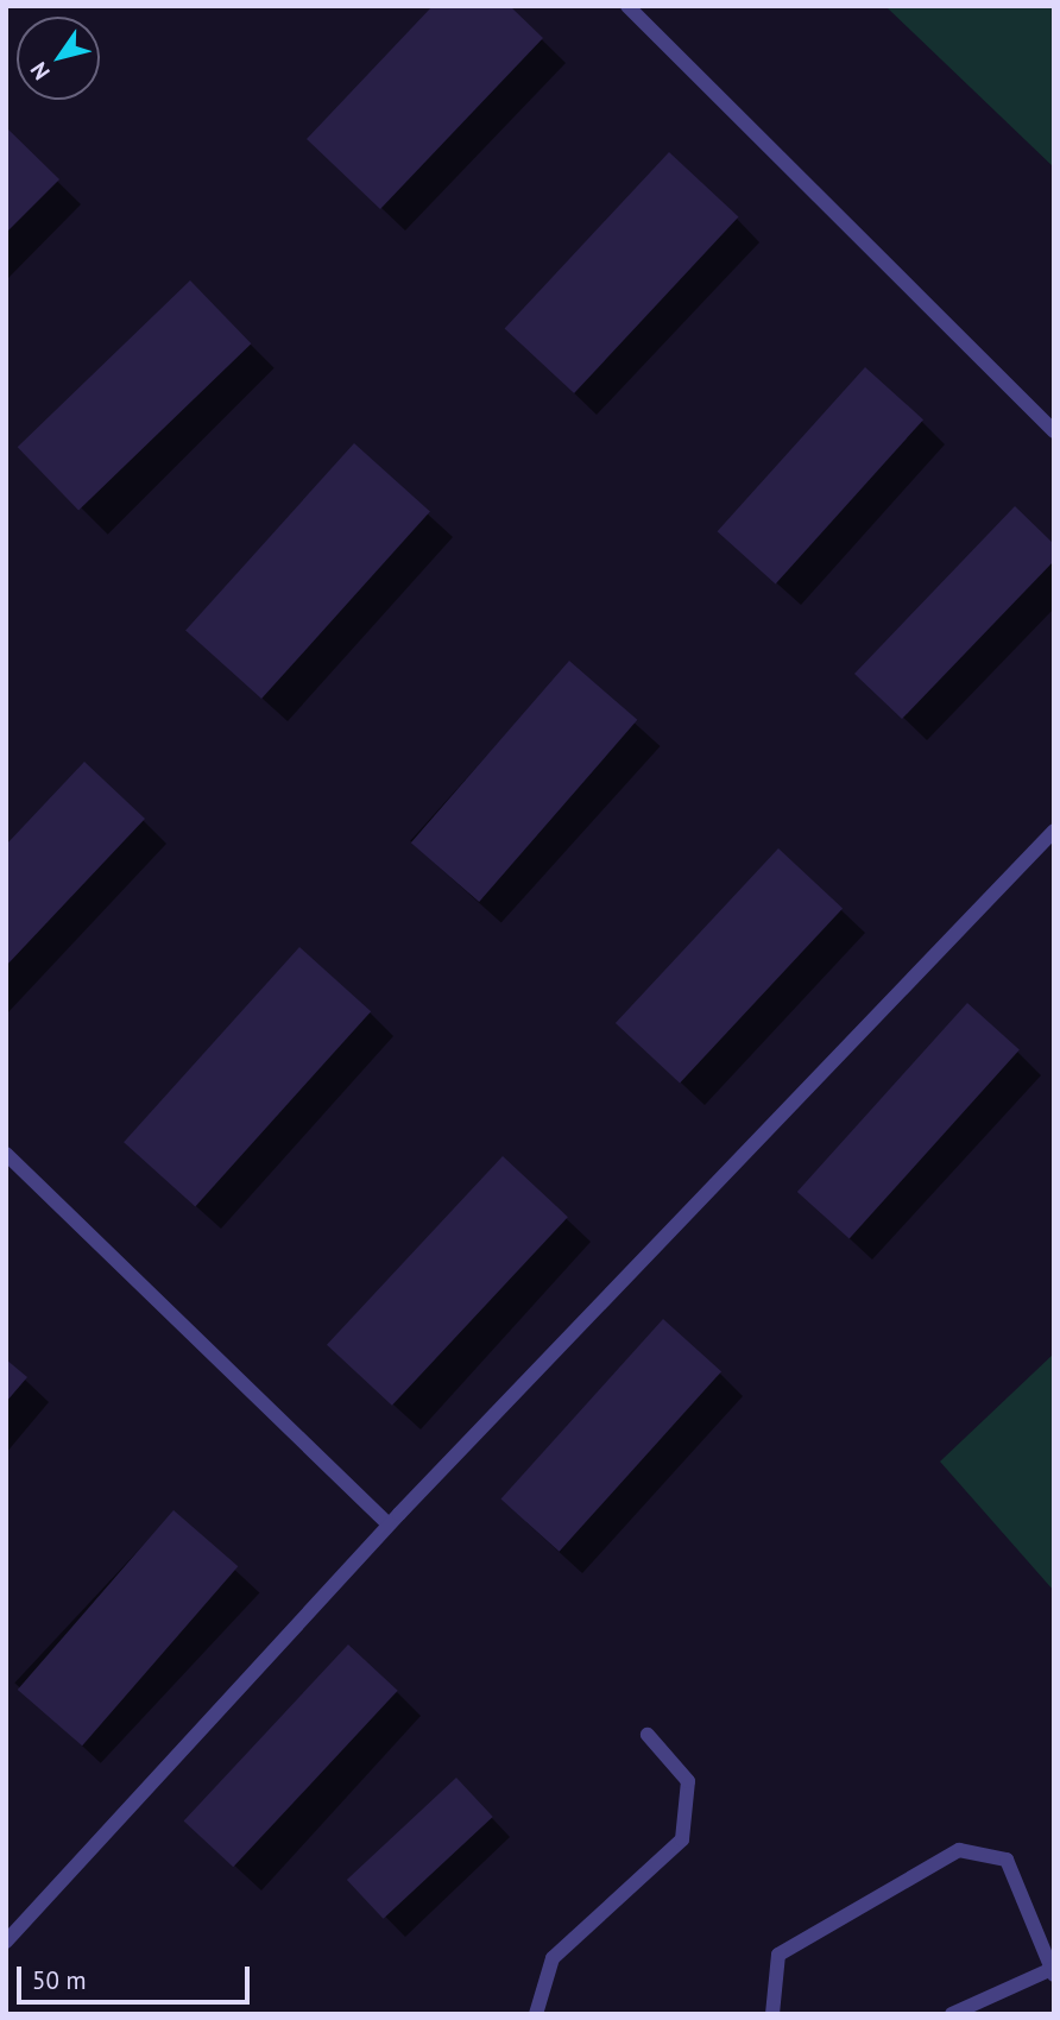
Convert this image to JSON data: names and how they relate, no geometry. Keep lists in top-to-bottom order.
{
  "scale_bar": "50 m",
  "north": "bottom left"
}
